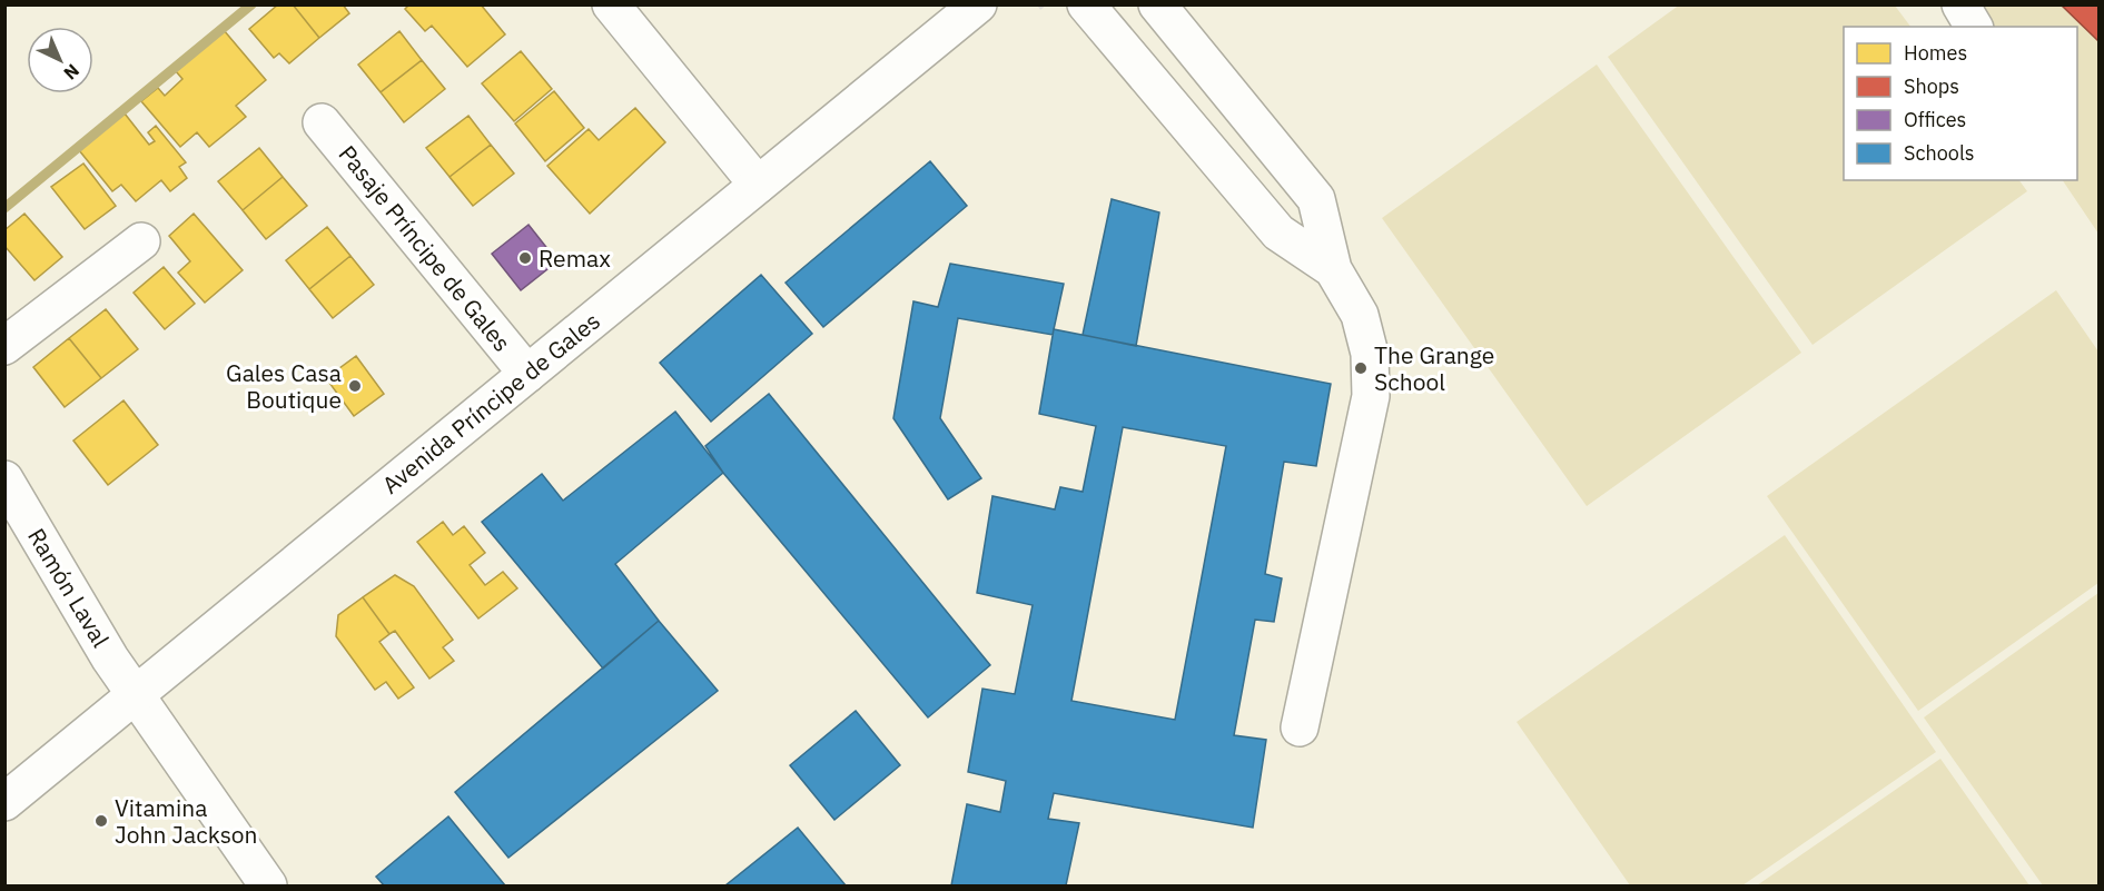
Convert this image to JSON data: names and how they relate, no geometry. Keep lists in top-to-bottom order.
{
  "streets": {
    "main road": ["Pasaje Príncipe de Gales", "Avenida Príncipe de Gales", "Ramón Laval"]
  },
  "crossings": [
    ["Pasaje Príncipe de Gales", "Avenida Príncipe de Gales"],
    ["Avenida Príncipe de Gales", "Ramón Laval"]
  ],
  "places": [
    "Remax",
    "The Grange School",
    "Gales Casa Boutique",
    "Vitamina John Jackson"
  ],
  "legend": [
    "Homes",
    "Shops",
    "Offices",
    "Schools"
  ],
  "north": "bottom right"
}
